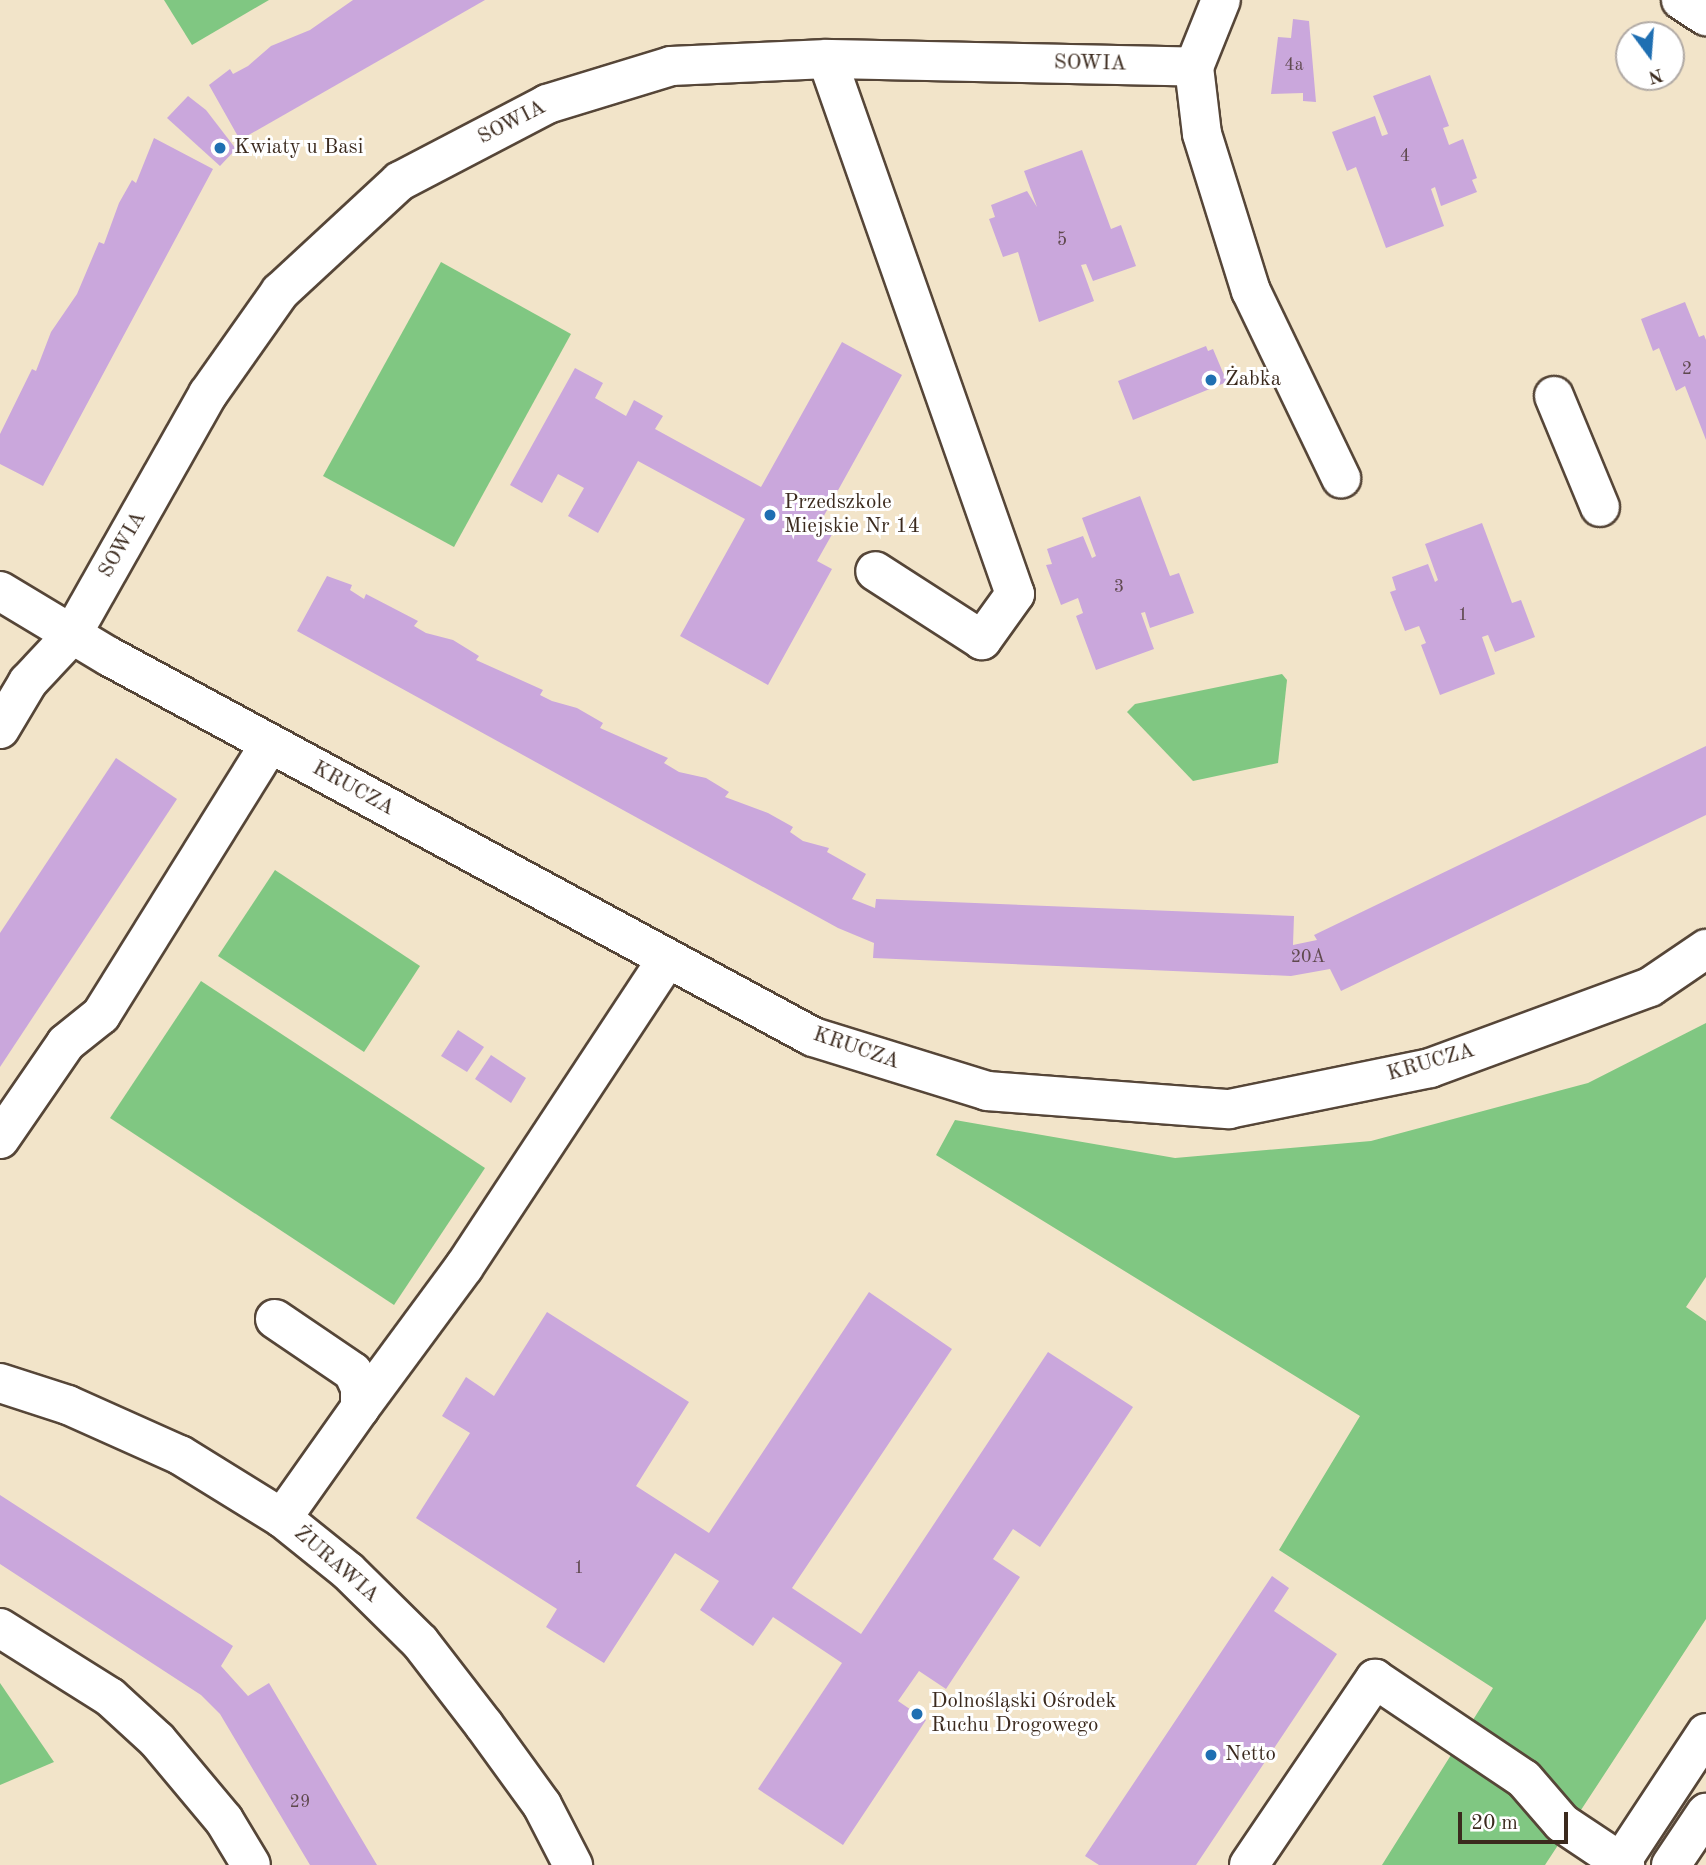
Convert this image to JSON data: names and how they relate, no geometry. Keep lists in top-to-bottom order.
{
  "streets": {
    "street": ["SOWIA", "KRUCZA", "ŻURAWIA"]
  },
  "crossings": [
    ["SOWIA", "KRUCZA"]
  ],
  "places": [
    "Kwiaty u Basi",
    "Żabka",
    "Przedszkole Miejskie Nr 14",
    "Dolnośląski Ośrodek Ruchu Drogowego",
    "Netto"
  ],
  "house_numbers": [
    "4a",
    "4",
    "5",
    "2",
    "3",
    "1",
    "20A",
    "1",
    "29"
  ],
  "scale_bar": "20 m",
  "north": "bottom"
}
